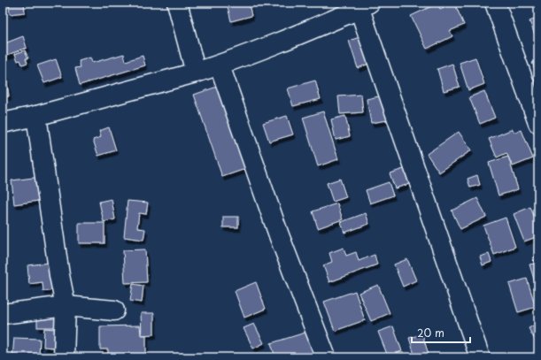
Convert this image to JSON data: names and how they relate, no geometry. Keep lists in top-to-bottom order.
{
  "scale_bar": "20 m"
}
